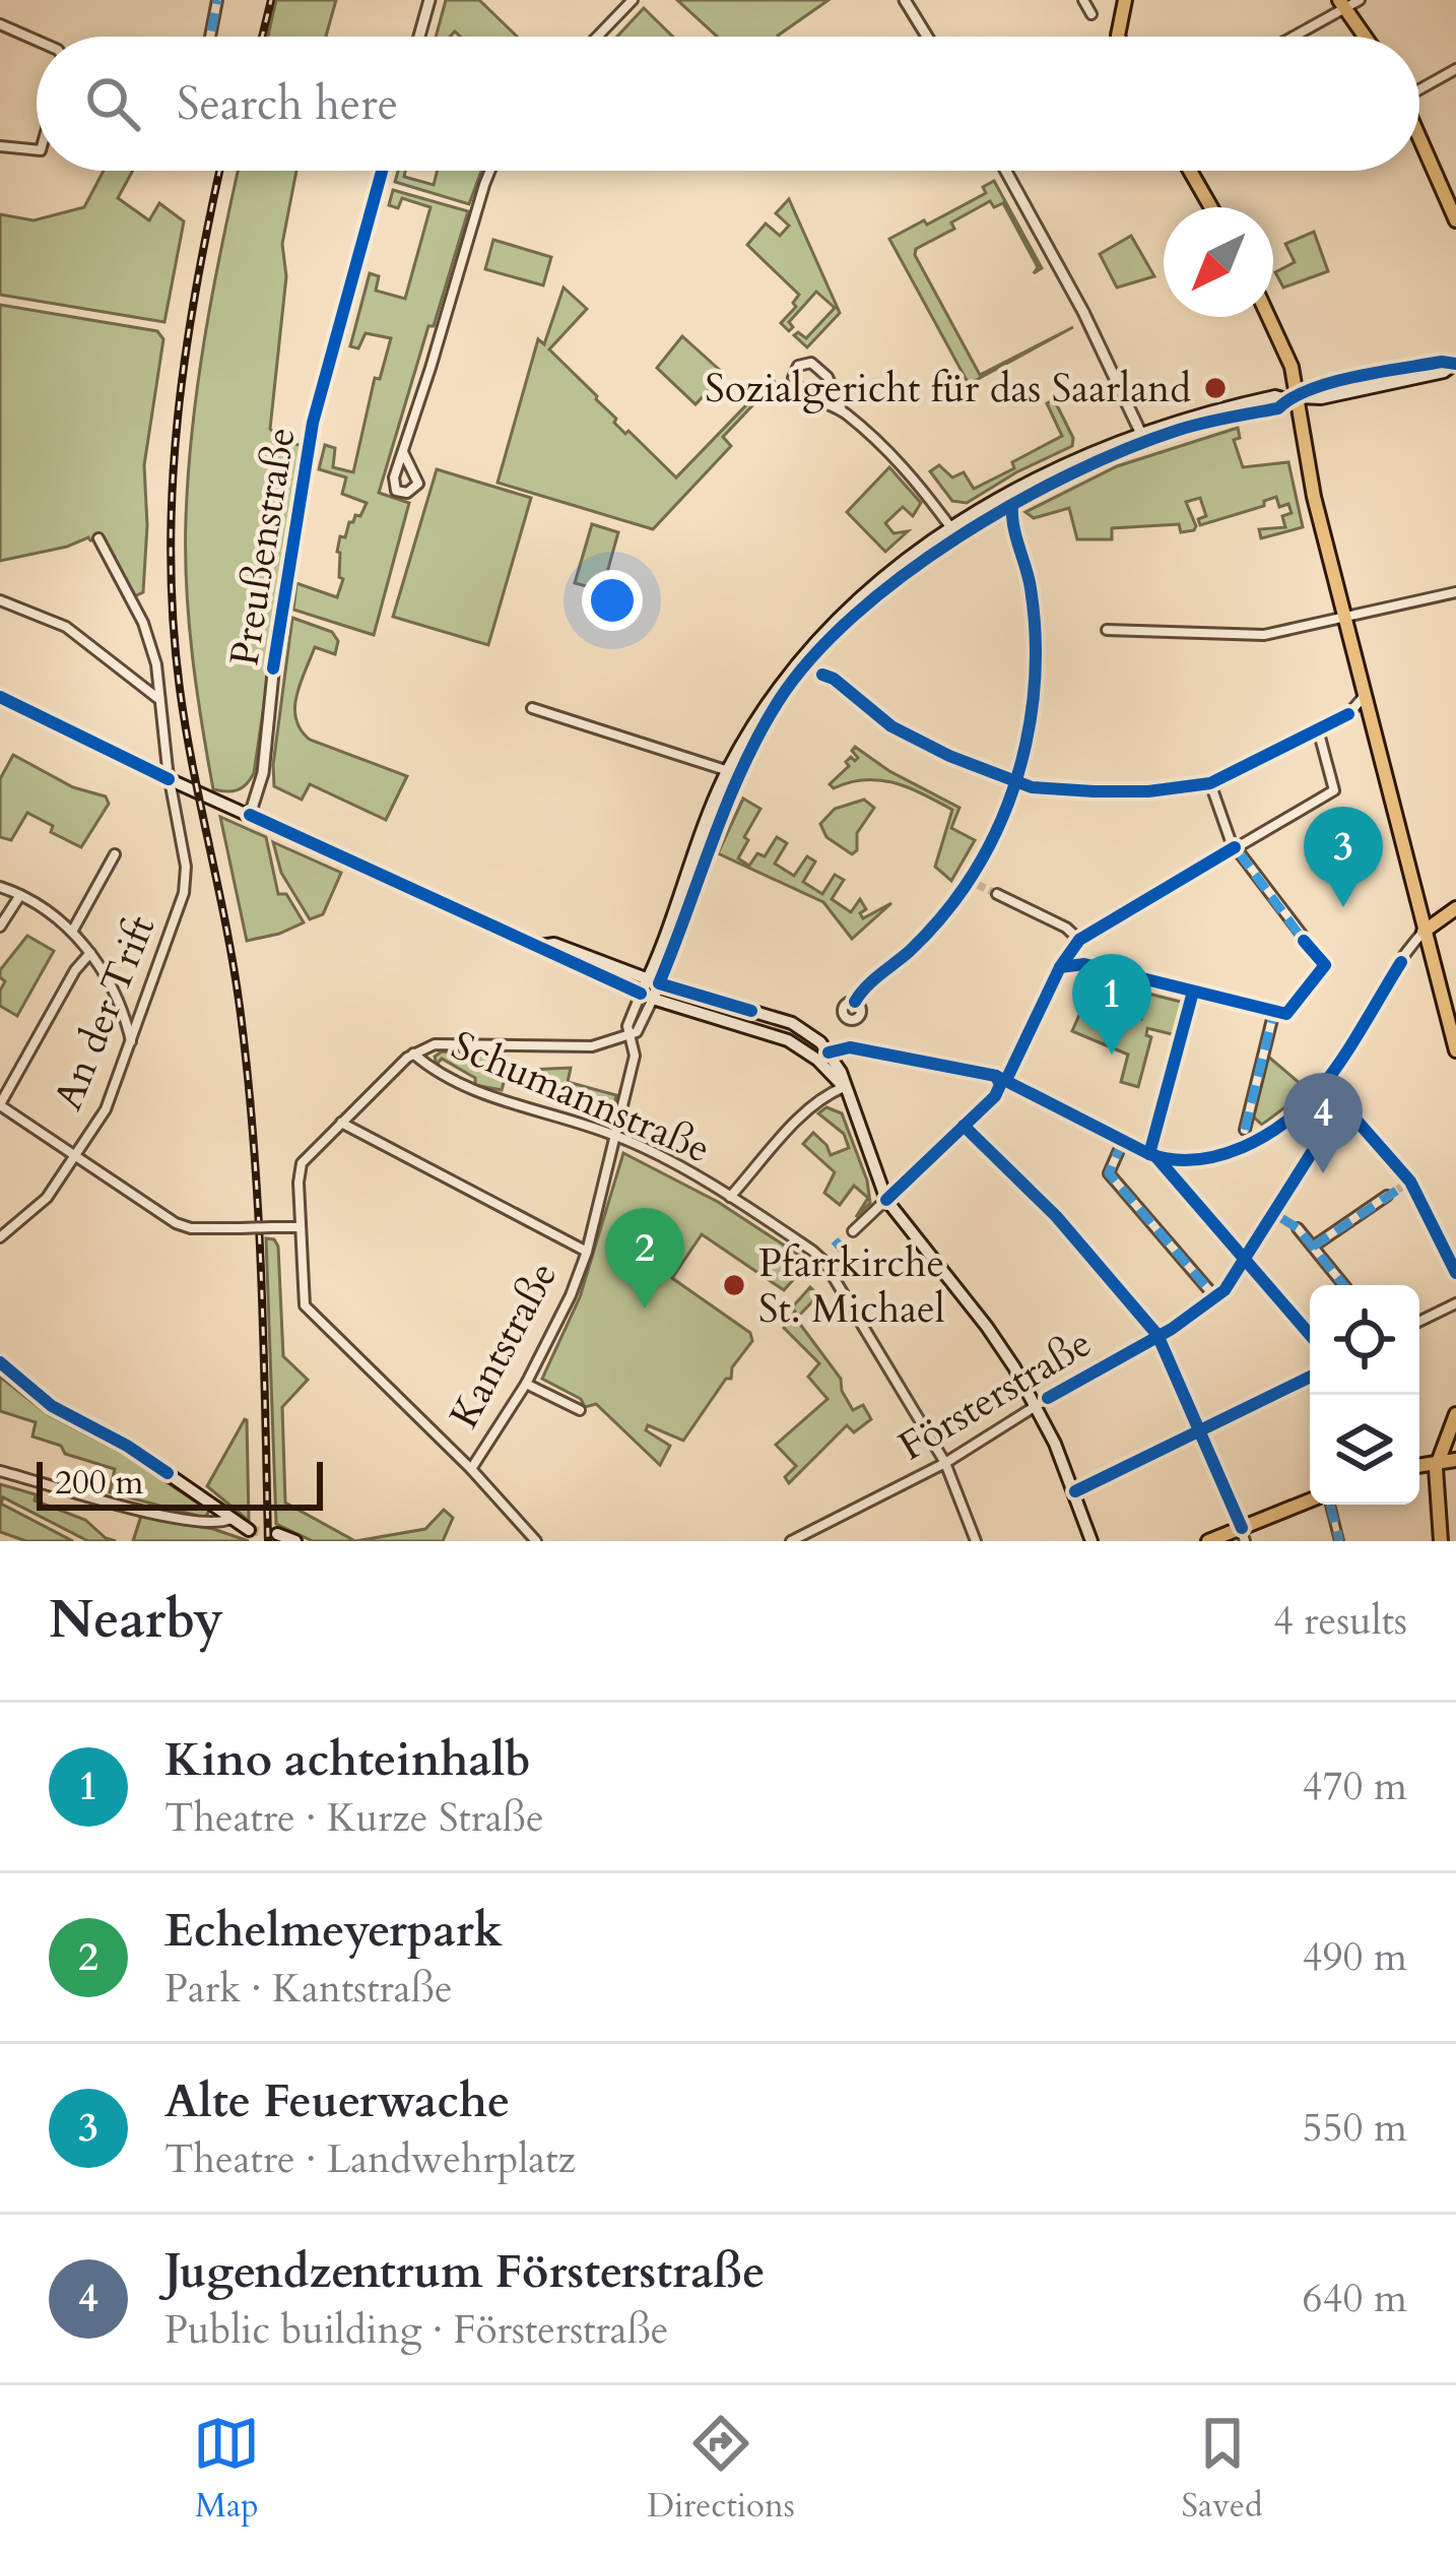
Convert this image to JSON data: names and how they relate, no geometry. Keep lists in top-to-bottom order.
{
  "streets": {
    "street": [
      "Preußenstraße",
      "An der Trift",
      "Schumannstraße",
      "Kantstraße",
      "Försterstraße"
    ]
  },
  "crossings": [
    ["Schumannstraße", "Kantstraße"],
    ["Schumannstraße", "Försterstraße"]
  ],
  "places": ["Sozialgericht für das Saarland", "Pfarrkirche St. Michael"],
  "scale_bar": "200 m",
  "north": "bottom left",
  "page": {
    "search": "Search here",
    "pins": [
      "3",
      "1",
      "4",
      "2"
    ],
    "scale": "200 m",
    "heading": ["Nearby", "4 results"],
    "list": [
      {
        "mark": "1",
        "name": "Kino achteinhalb",
        "note": "Theatre · Kurze Straße",
        "value": "470 m"
      },
      {
        "mark": "2",
        "name": "Echelmeyerpark",
        "note": "Park · Kantstraße",
        "value": "490 m"
      },
      {
        "mark": "3",
        "name": "Alte Feuerwache",
        "note": "Theatre · Landwehrplatz",
        "value": "550 m"
      },
      {
        "mark": "4",
        "name": "Jugendzentrum Försterstraße",
        "note": "Public building · Försterstraße",
        "value": "640 m"
      }
    ],
    "nav": ["Map", "Directions", "Saved"]
  }
}
